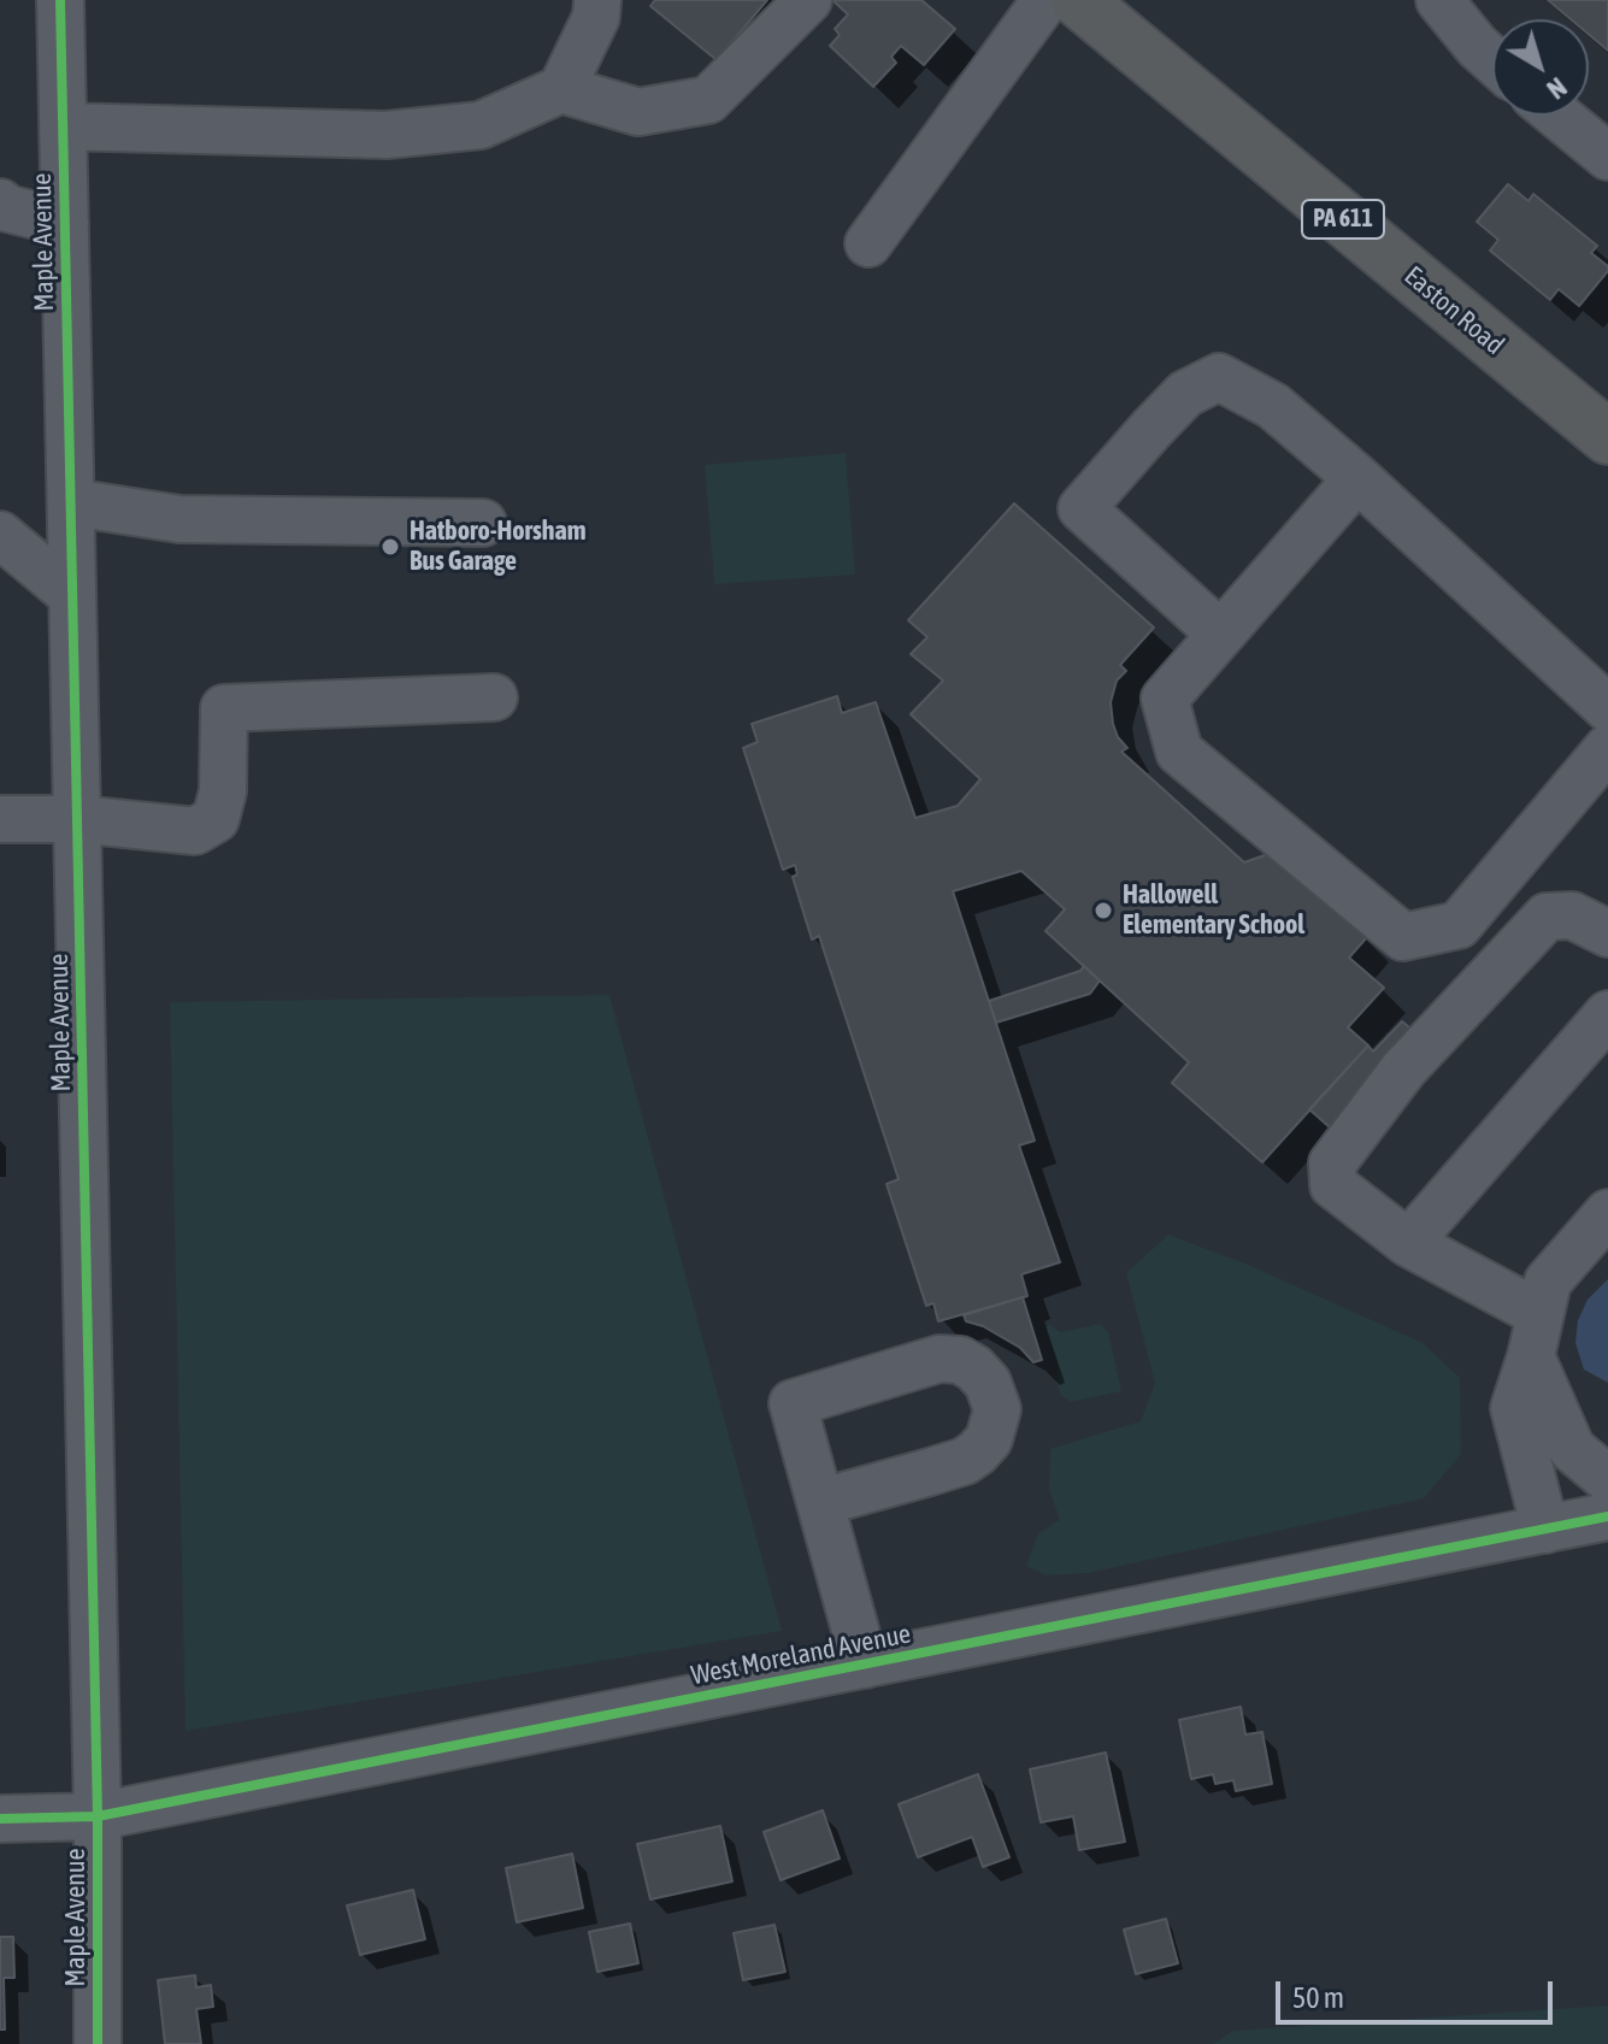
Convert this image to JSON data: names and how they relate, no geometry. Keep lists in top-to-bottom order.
{
  "streets": {
    "highway": ["PA 611", "Easton Road"],
    "street": ["Maple Avenue", "West Moreland Avenue"]
  },
  "crossings": [
    ["Maple Avenue", "West Moreland Avenue"]
  ],
  "places": ["Hatboro-Horsham Bus Garage", "Hallowell Elementary School"],
  "scale_bar": "50 m",
  "north": "bottom right"
}
